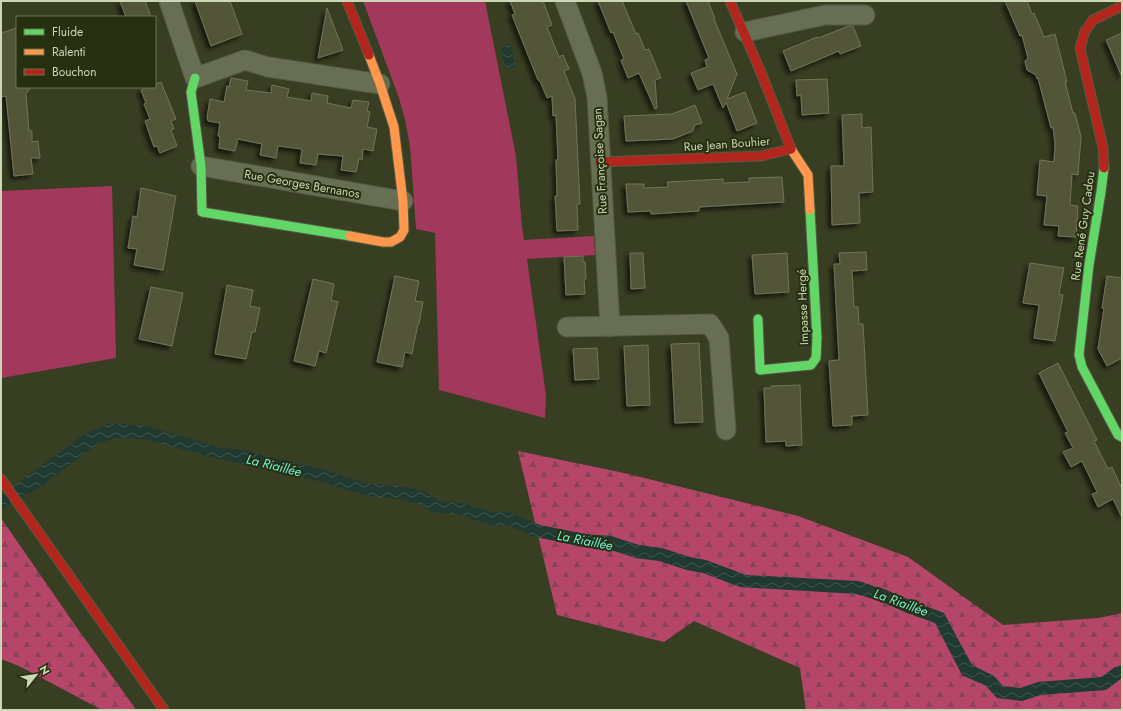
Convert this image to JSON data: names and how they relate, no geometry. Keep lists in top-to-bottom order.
{
  "streets": {
    "street": [
      "Rue Jean Bouhier",
      "Rue Françoise Sagan",
      "Rue Georges Bernanos",
      "Rue René Guy Cadou",
      "Impasse Hergé"
    ]
  },
  "crossings": [
    ["Rue Jean Bouhier", "Rue Françoise Sagan"],
    ["Rue Jean Bouhier", "Impasse Hergé"]
  ],
  "water": ["La Riaillée"],
  "legend": ["Fluide", "Ralenti", "Bouchon"],
  "north": "top right"
}
